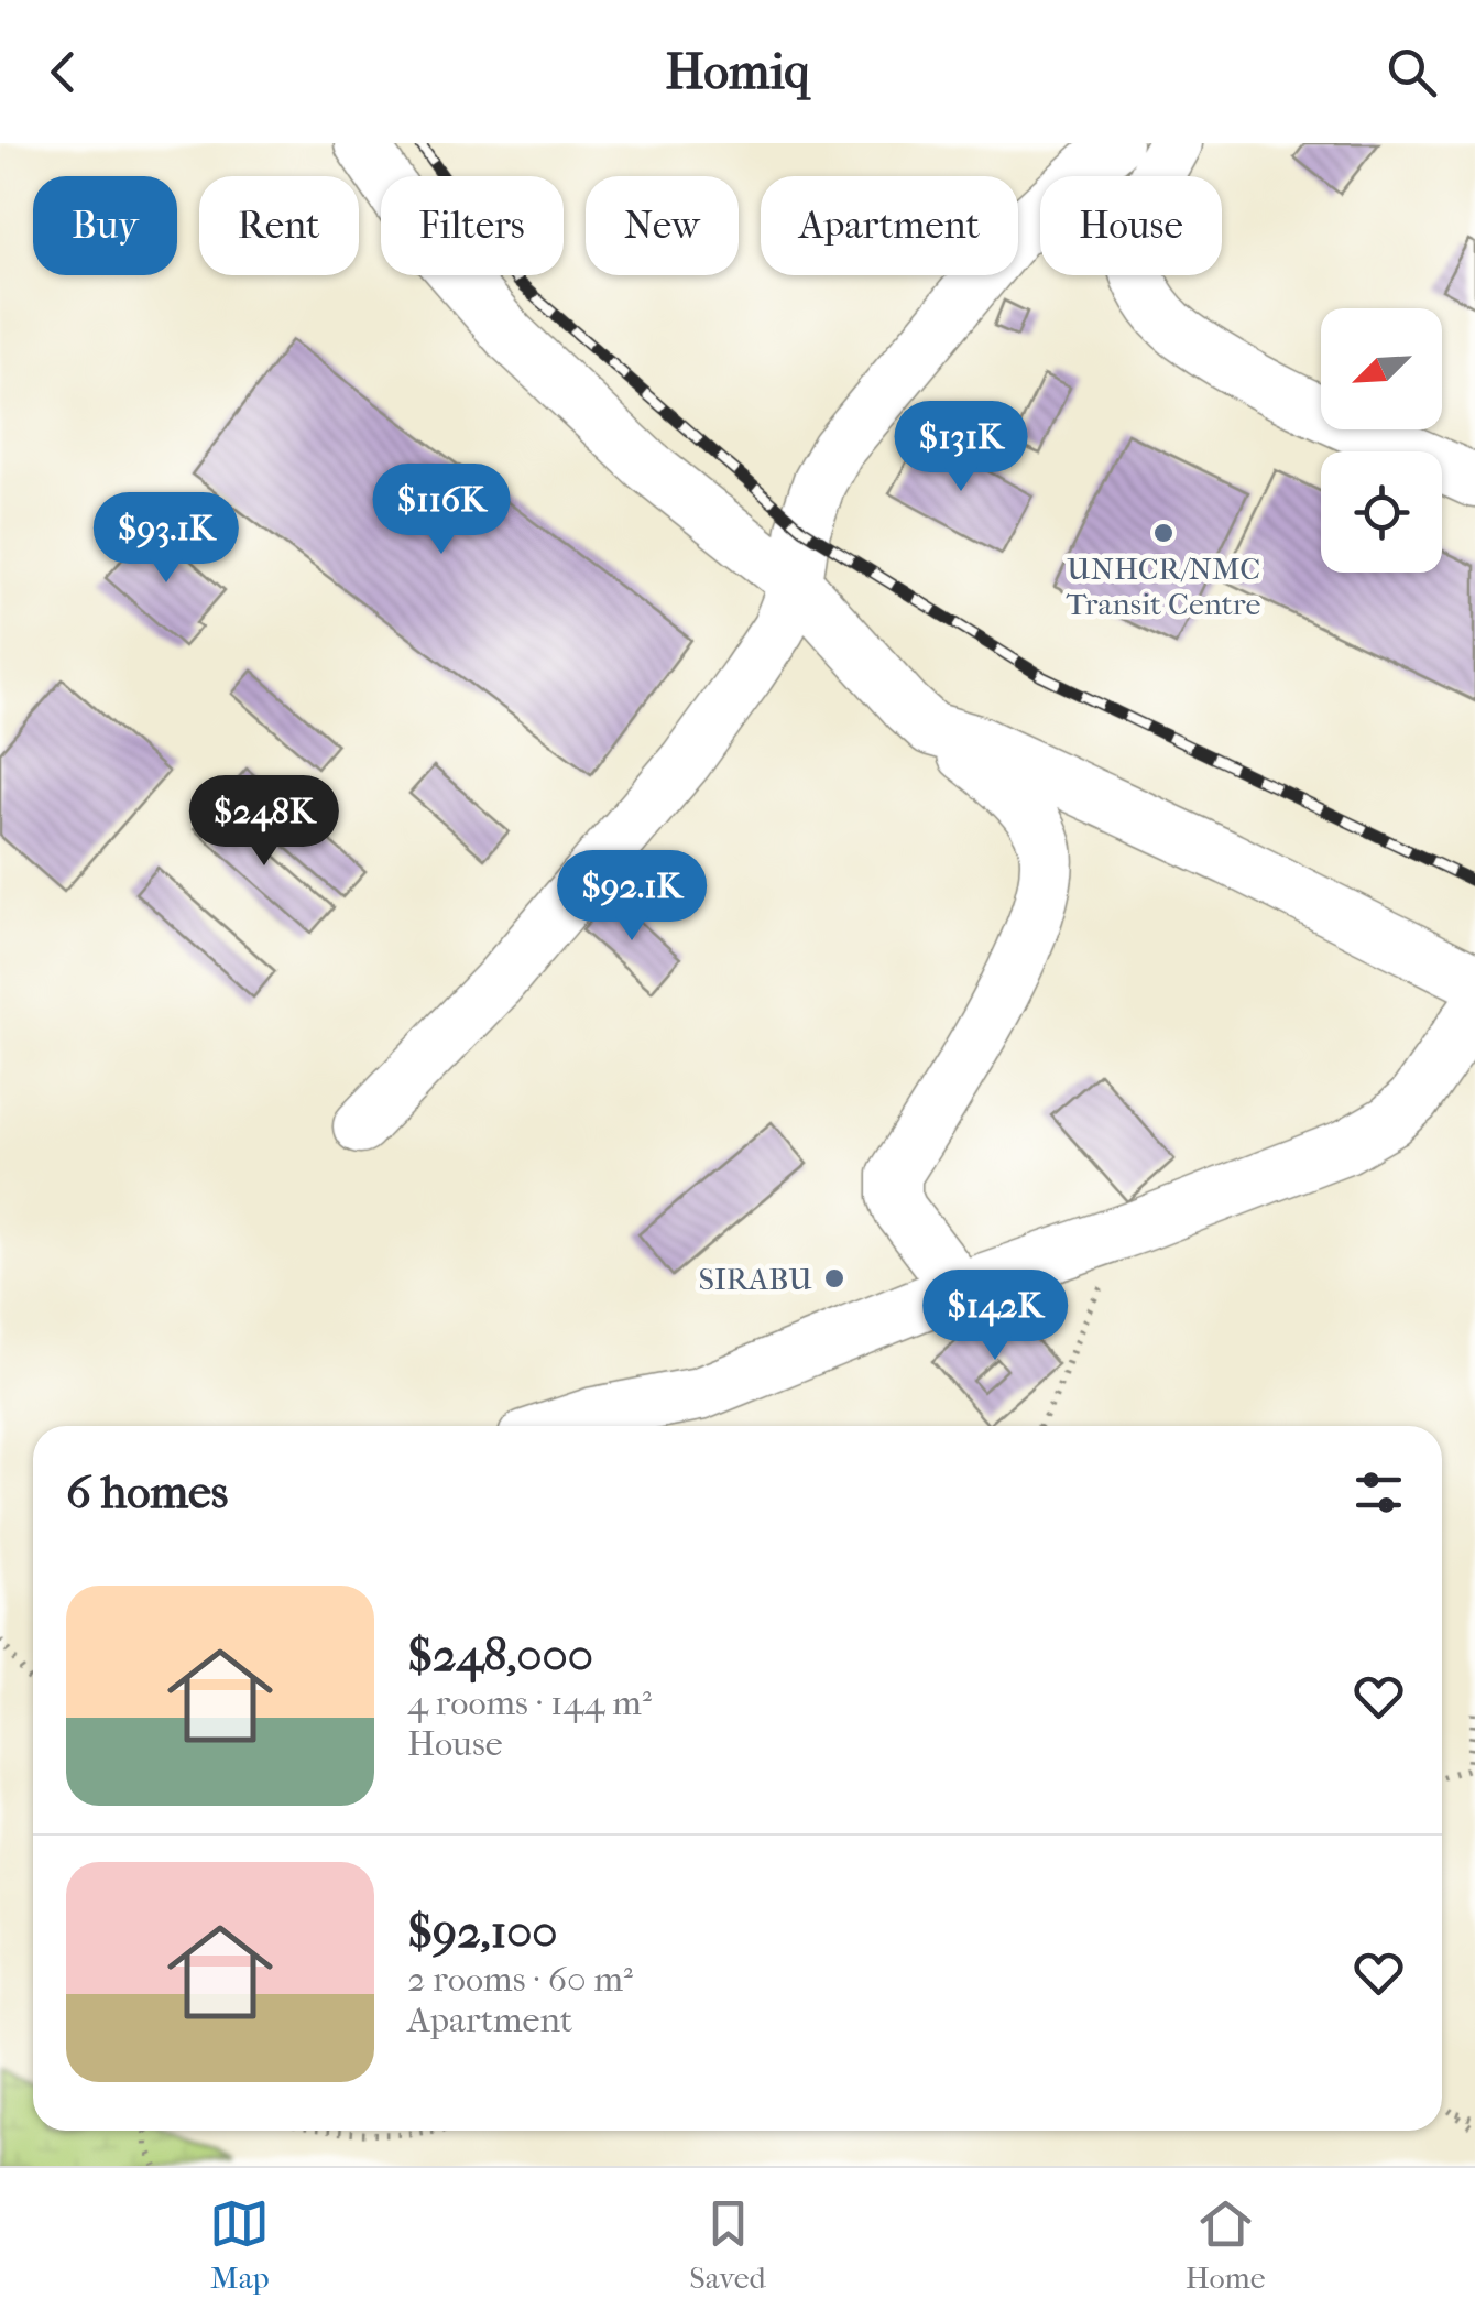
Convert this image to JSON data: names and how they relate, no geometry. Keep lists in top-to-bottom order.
{
  "places": ["UNHCR/NMC Transit Centre", "SIRABU"],
  "north": "bottom left",
  "page": {
    "header": "Homiq",
    "chip": [
      "Buy",
      "Rent",
      "Filters",
      "New",
      "Apartment",
      "House"
    ],
    "price": [
      "$131K",
      "$116K",
      "$93.1K",
      "$248K",
      "$92.1K",
      "$142K"
    ],
    "heading": "6 homes",
    "list": [
      {
        "name": "$248,000",
        "note": "4 rooms · 144 m² · House"
      },
      {
        "name": "$92,100",
        "note": "2 rooms · 60 m² · Apartment"
      }
    ],
    "tabs": ["Map", "Saved", "Home"]
  }
}
